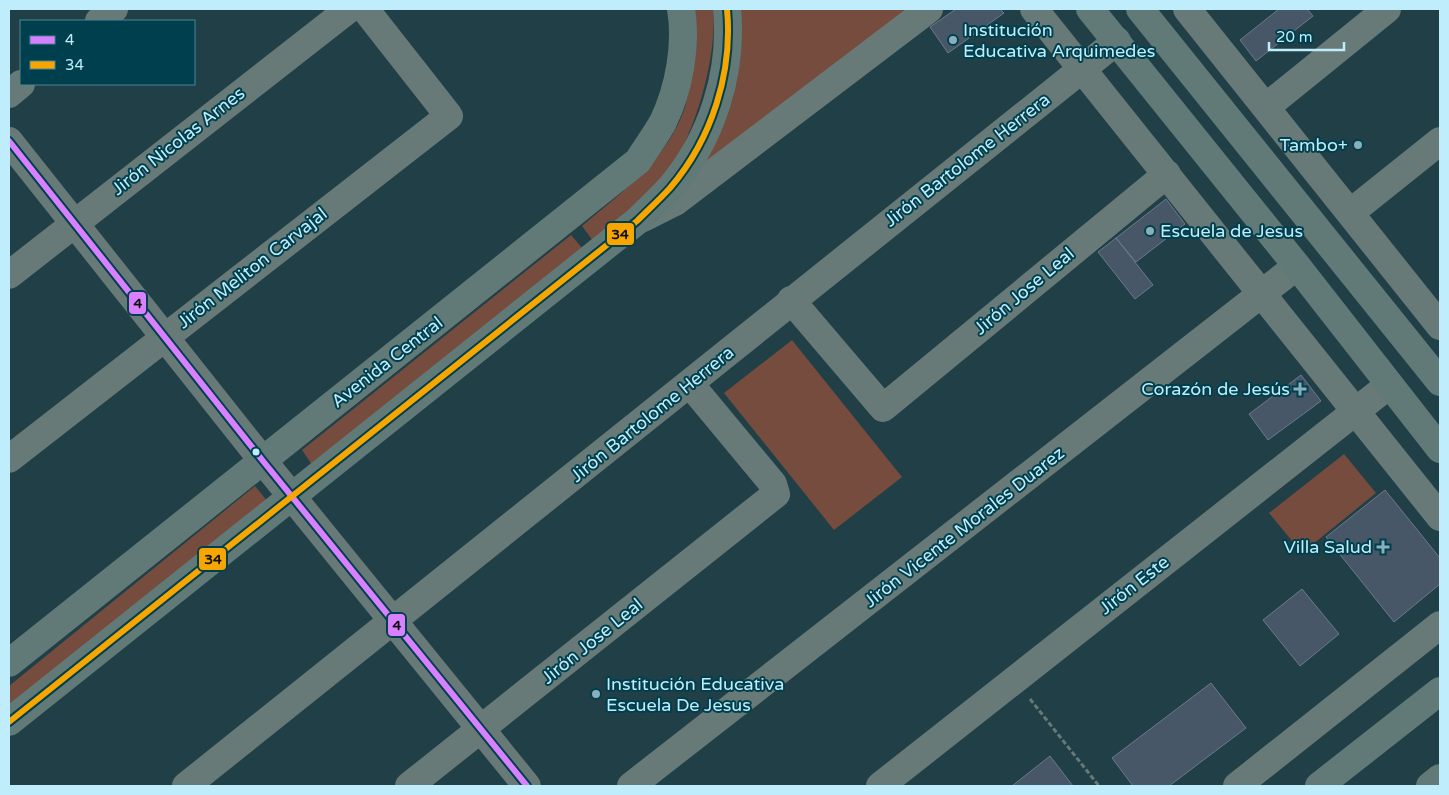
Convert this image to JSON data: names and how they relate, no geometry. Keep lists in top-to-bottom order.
{
  "streets": {
    "main road": ["Avenida Central"],
    "street": [
      "Jirón Nicolas Arnes",
      "Jirón Bartolome Herrera",
      "Jirón Meliton Carvajal",
      "Jirón Jose Leal",
      "Jirón Vicente Morales Duarez",
      "Jirón Este"
    ]
  },
  "crossings": [
    ["Jirón Bartolome Herrera", "Jirón Jose Leal"]
  ],
  "places": {
    "other": [
      "Institución Educativa Arquimedes",
      "Tambo+",
      "Escuela de Jesus",
      "Institución Educativa Escuela De Jesus"
    ],
    "health": ["Corazón de Jesús", "Villa Salud"]
  },
  "lines": ["transit line 34", "transit line 4"],
  "legend": ["4", "34"],
  "scale_bar": "20 m"
}
